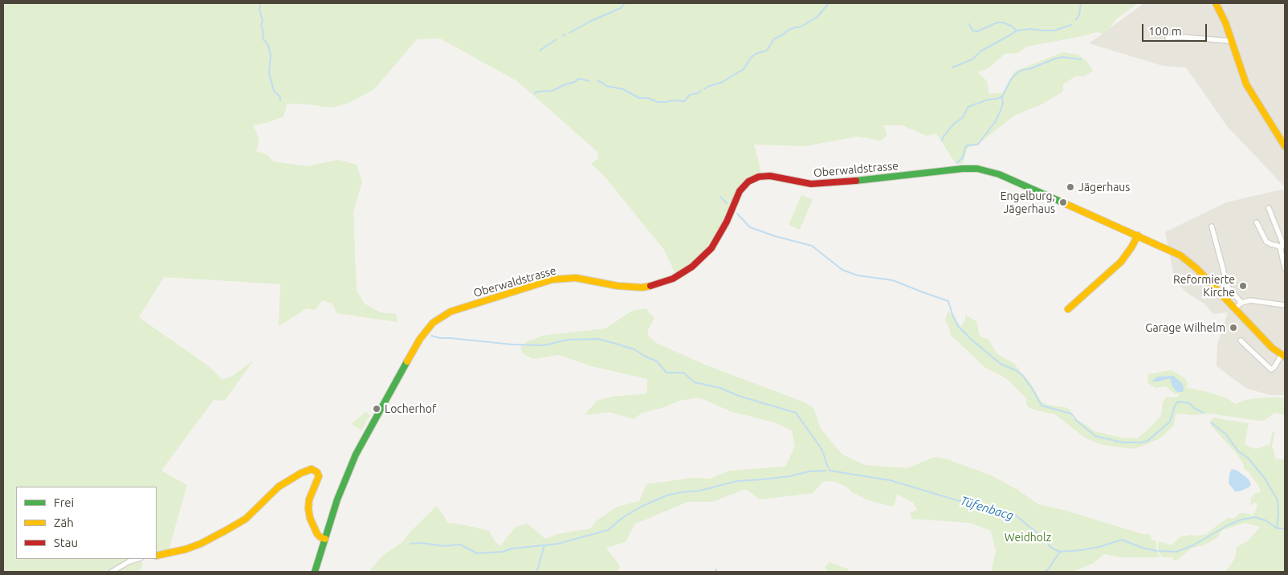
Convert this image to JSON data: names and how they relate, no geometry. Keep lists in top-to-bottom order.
{
  "streets": {
    "street": ["Oberwaldstrasse"]
  },
  "water": ["Tüfenbacg"],
  "parks": ["Weidholz"],
  "places": [
    "Jägerhaus",
    "Engelburg, Jägerhaus",
    "Reformierte Kirche",
    "Garage Wilhelm",
    "Locherhof"
  ],
  "legend": ["Frei", "Zäh", "Stau"],
  "scale_bar": "100 m"
}
